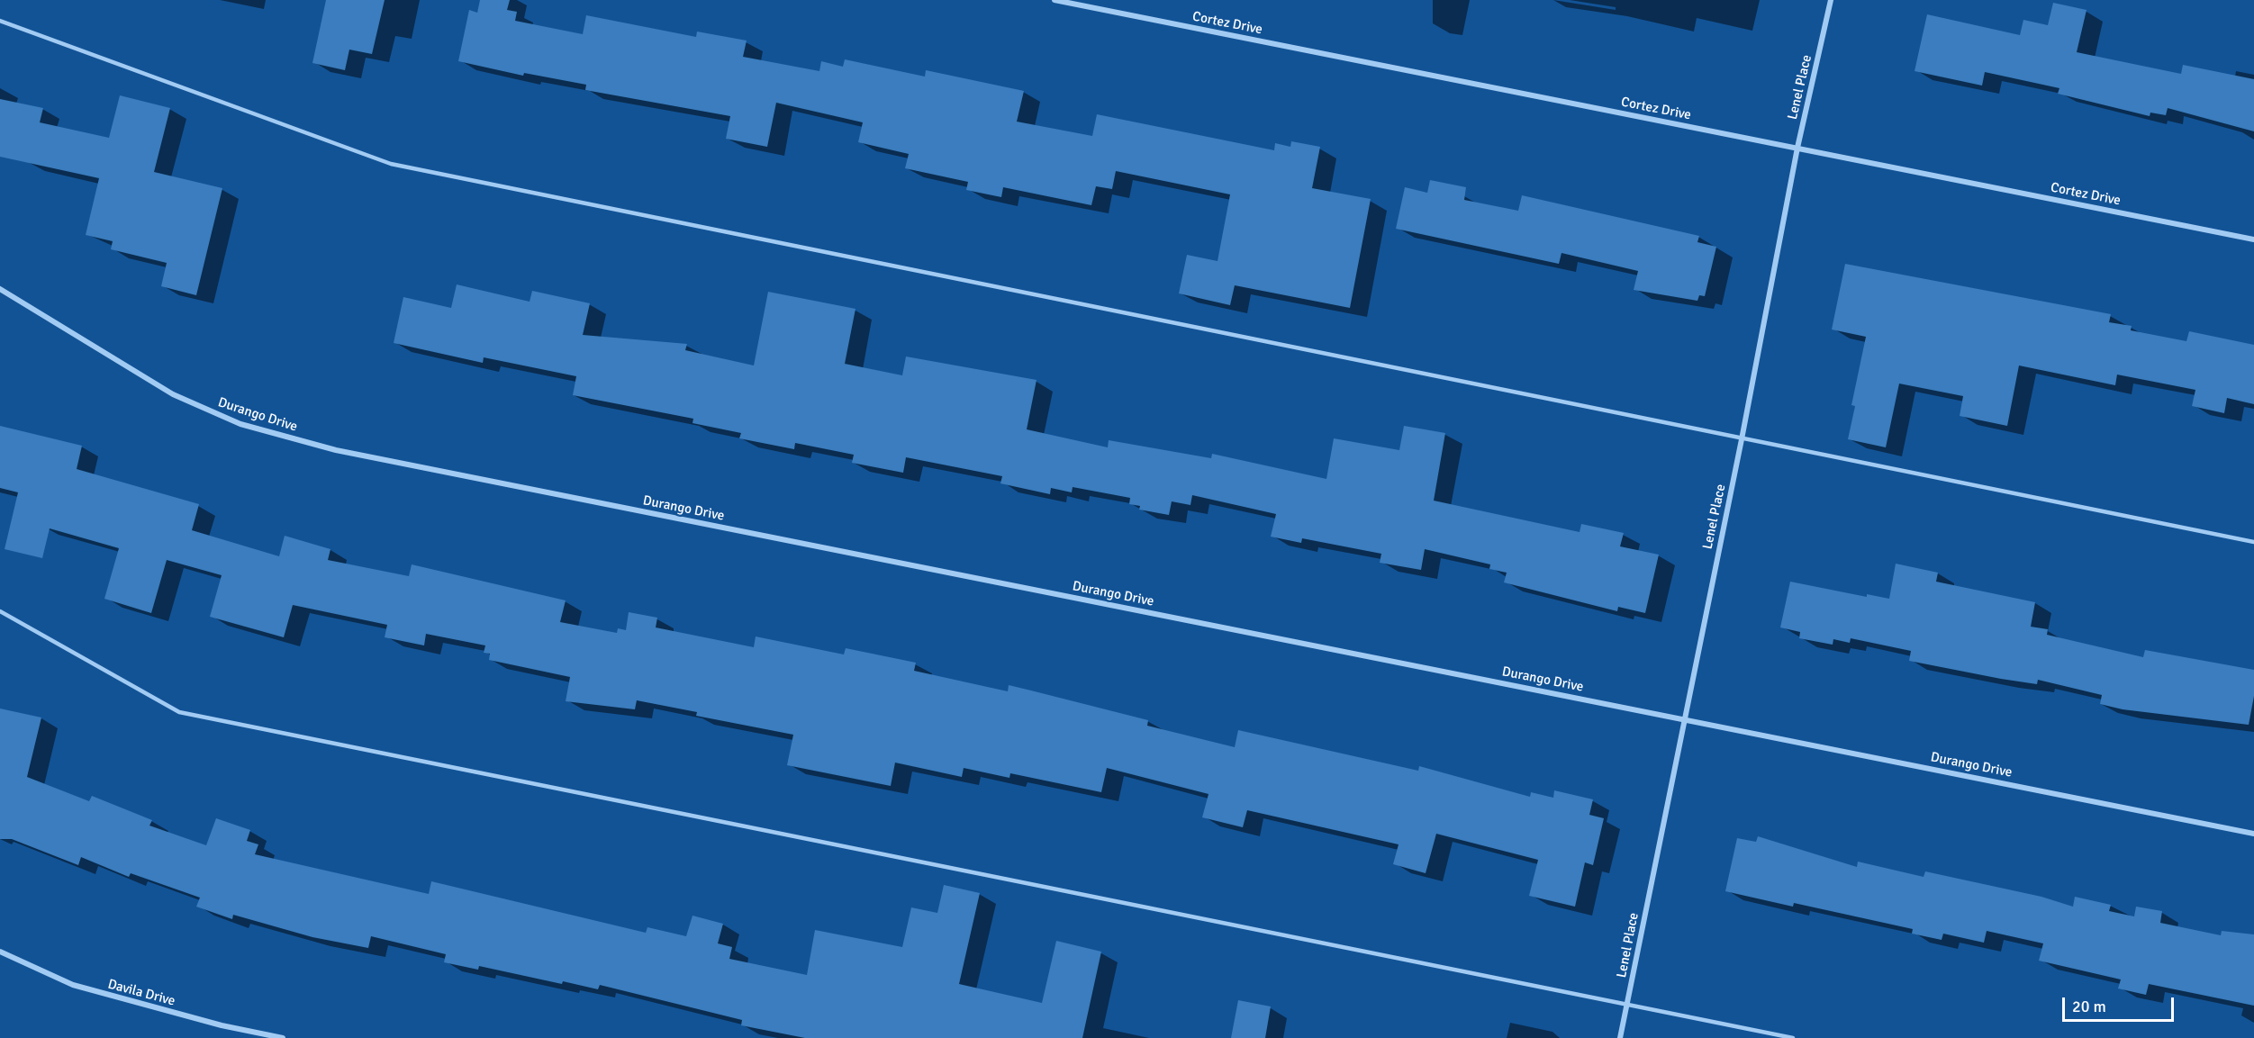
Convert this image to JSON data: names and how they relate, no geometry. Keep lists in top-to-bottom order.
{
  "streets": {
    "street": [
      "Cortez Drive",
      "Lenel Place",
      "Durango Drive",
      "Davila Drive"
    ]
  },
  "crossings": [
    ["Cortez Drive", "Lenel Place"],
    ["Lenel Place", "Durango Drive"]
  ],
  "scale_bar": "20 m"
}
